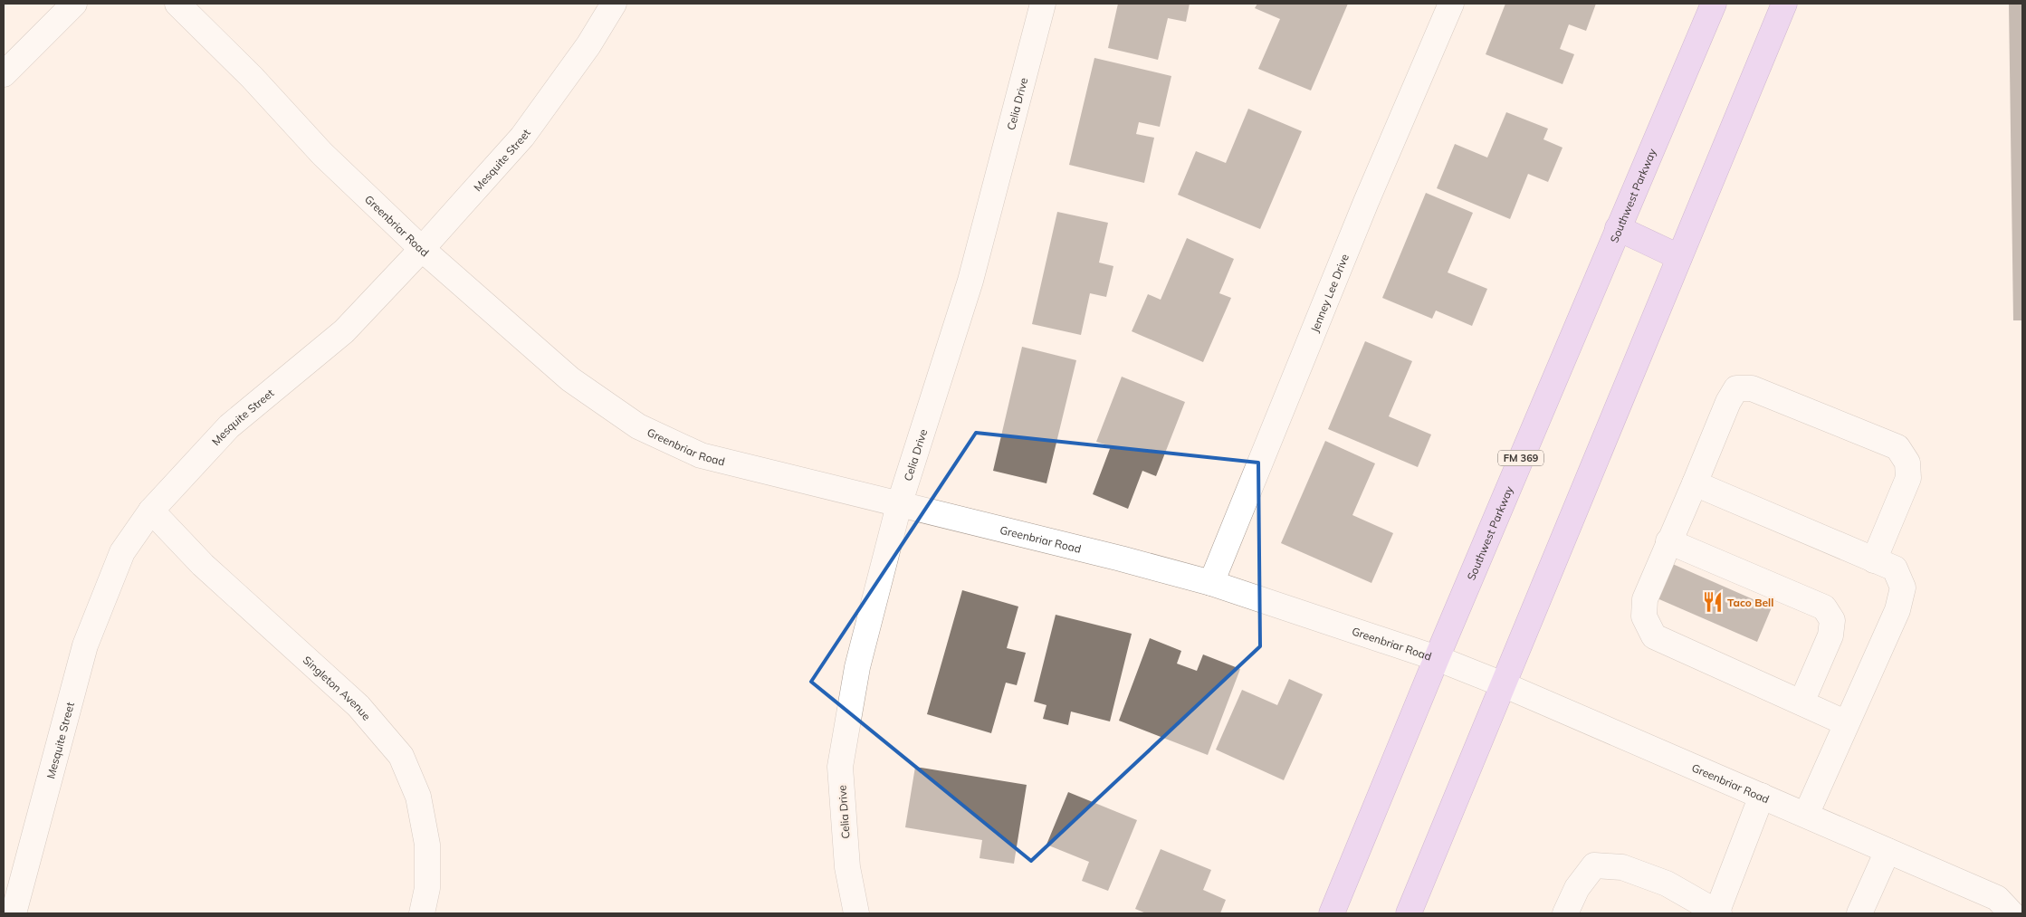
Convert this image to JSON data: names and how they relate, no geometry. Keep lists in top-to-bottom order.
{
  "streets": {
    "main road": ["Southwest Parkway", "FM 369"],
    "street": [
      "Celia Drive",
      "Mesquite Street",
      "Greenbriar Road",
      "Jenney Lee Drive",
      "Singleton Avenue"
    ]
  },
  "crossings": [
    ["Celia Drive", "Greenbriar Road"],
    ["Mesquite Street", "Greenbriar Road"],
    ["Mesquite Street", "Singleton Avenue"],
    ["Southwest Parkway", "Greenbriar Road"],
    ["Greenbriar Road", "Jenney Lee Drive"]
  ],
  "places": {
    "restaurant": ["Taco Bell"]
  }
}
